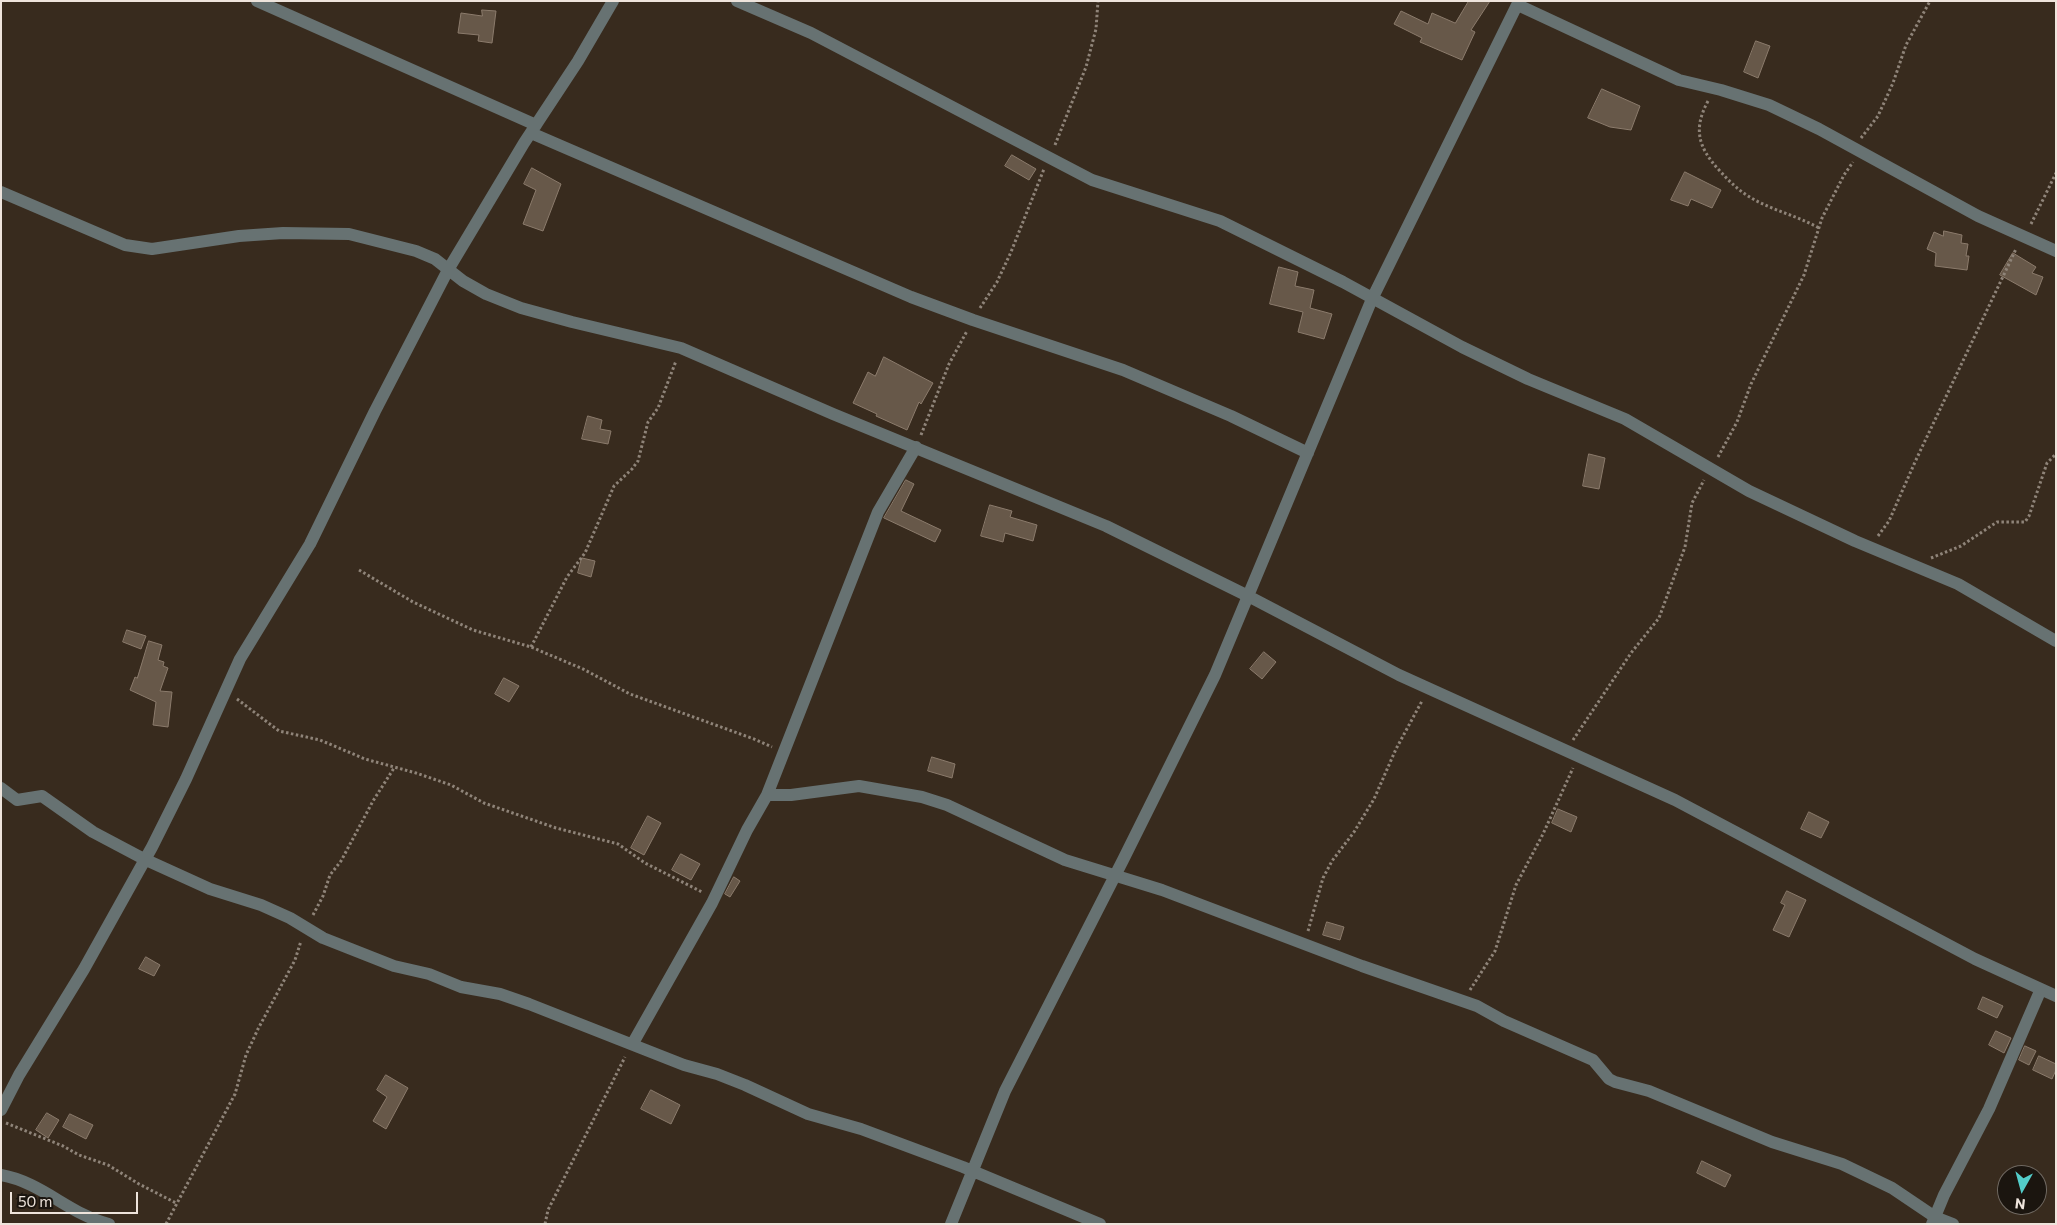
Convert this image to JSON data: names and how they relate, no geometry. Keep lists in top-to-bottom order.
{
  "scale_bar": "50 m",
  "north": "bottom"
}
